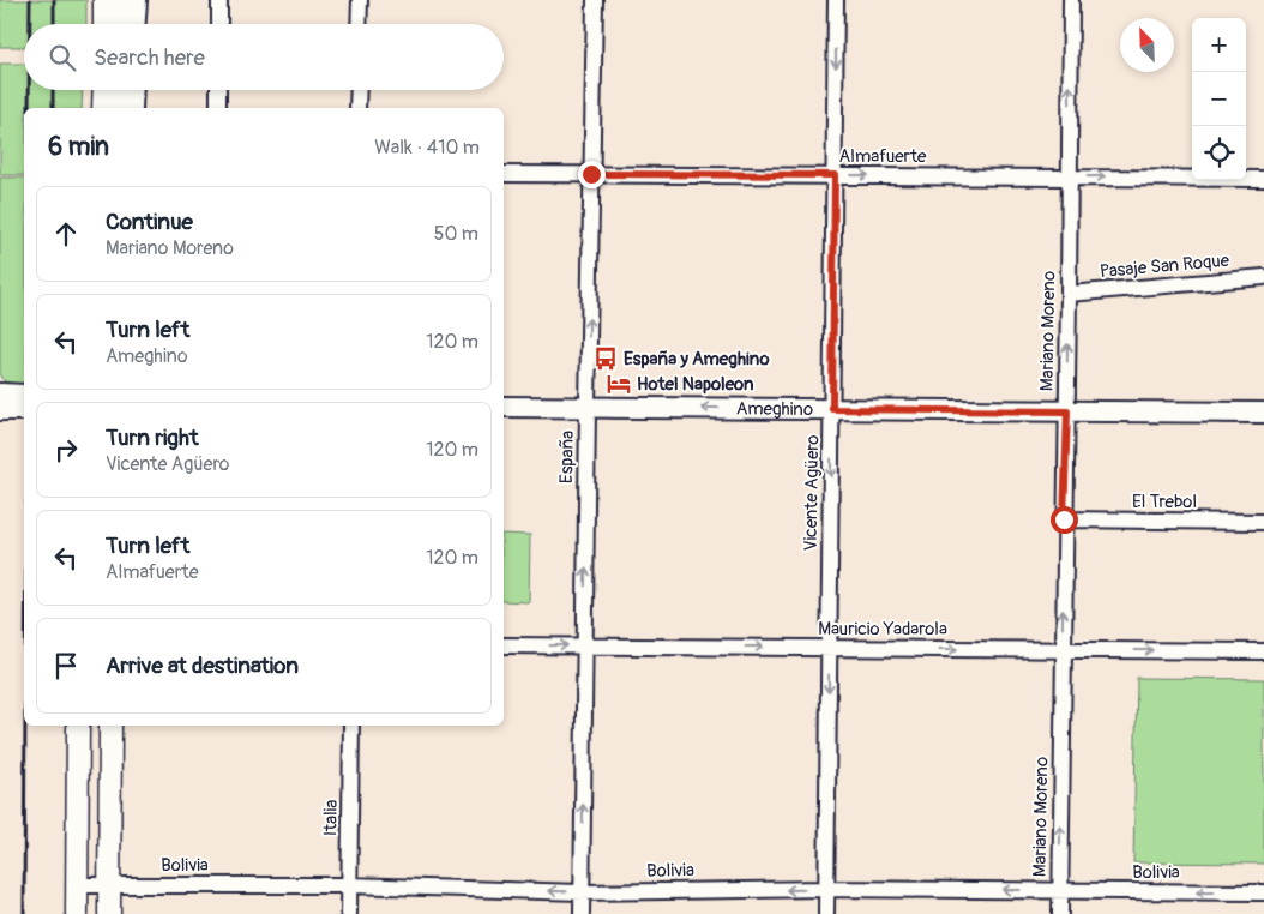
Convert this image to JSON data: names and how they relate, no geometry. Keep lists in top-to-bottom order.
{
  "streets": {
    "street": [
      "Almafuerte",
      "Pasaje San Roque",
      "Mariano Moreno",
      "Ameghino",
      "España",
      "Vicente Agüero",
      "El Trebol",
      "Mauricio Yadarola",
      "Italia",
      "Bolivia"
    ]
  },
  "crossings": [
    ["Almafuerte", "Mariano Moreno"],
    ["Almafuerte", "España"],
    ["Almafuerte", "Vicente Agüero"],
    ["Pasaje San Roque", "Mariano Moreno"],
    ["Mariano Moreno", "Ameghino"],
    ["Mariano Moreno", "El Trebol"],
    ["Mariano Moreno", "Mauricio Yadarola"],
    ["Mariano Moreno", "Bolivia"],
    ["Ameghino", "España"],
    ["Ameghino", "Vicente Agüero"],
    ["España", "Mauricio Yadarola"],
    ["España", "Bolivia"],
    ["Vicente Agüero", "Mauricio Yadarola"],
    ["Vicente Agüero", "Bolivia"],
    ["Italia", "Bolivia"]
  ],
  "one_way": [
    "Almafuerte",
    "Mariano Moreno",
    "España",
    "Vicente Agüero",
    "Mauricio Yadarola",
    "Bolivia"
  ],
  "places": {
    "bus stop": ["España y Ameghino"],
    "hotel": ["Hotel Napoleon"]
  },
  "north": "top left",
  "page": {
    "map_buttons": ["+", "−"],
    "search": "Search here",
    "heading": ["6 min", "Walk · 410 m"],
    "list": [
      ["Continue", "Mariano Moreno", "50 m"],
      ["Turn left", "Ameghino", "120 m"],
      ["Turn right", "Vicente Agüero", "120 m"],
      ["Turn left", "Almafuerte", "120 m"],
      "Arrive at destination"
    ]
  }
}
